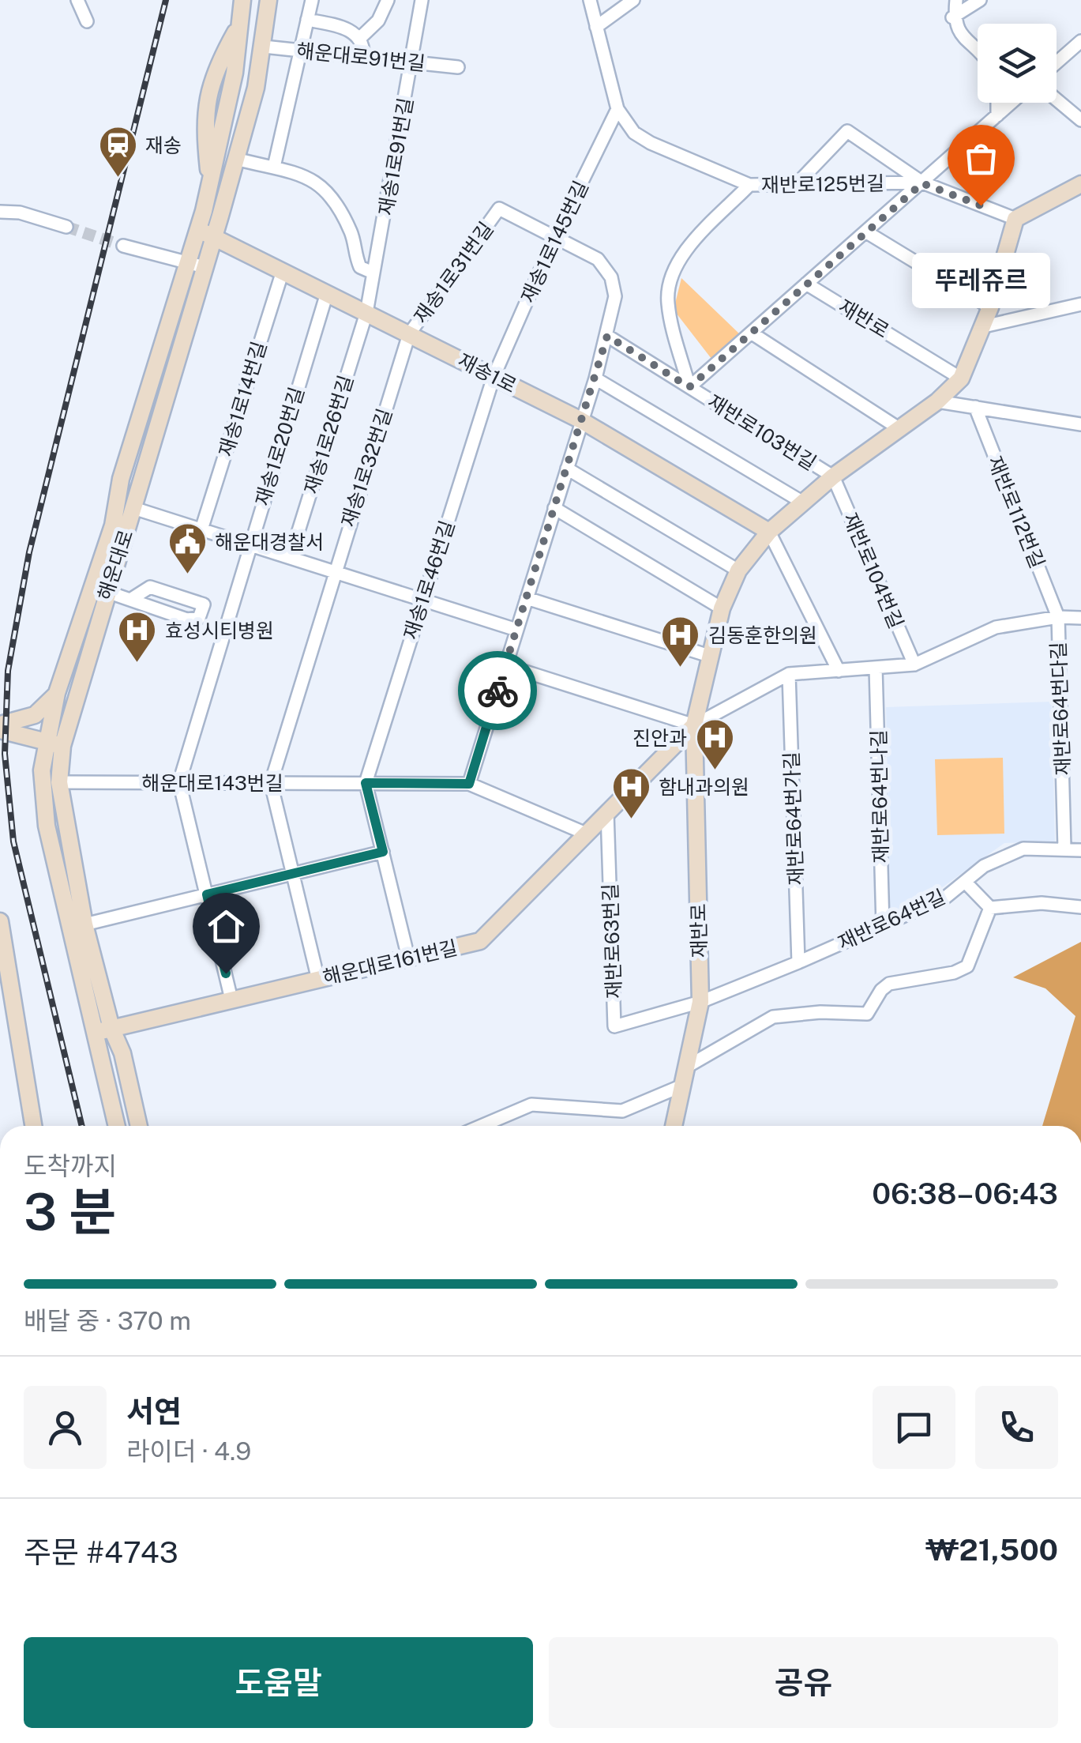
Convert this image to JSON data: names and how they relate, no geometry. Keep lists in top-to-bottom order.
{
  "streets": {
    "main road": [
      "재반로",
      "재송1로",
      "해운대로",
      "해운대로161번길"
    ],
    "street": [
      "해운대로91번길",
      "재송1로91번길",
      "재반로125번길",
      "재송1로145번길",
      "재송1로31번길",
      "재송1로14번길",
      "재반로103번길",
      "재송1로26번길",
      "재송1로20번길",
      "재송1로32번길",
      "재반로112번길",
      "재반로104번길",
      "재송1로46번길",
      "재반로64번다길",
      "해운대로143번길",
      "재반로64번나길",
      "재반로64번가길",
      "재반로64번길",
      "재반로63번길"
    ]
  },
  "crossings": [
    ["해운대로91번길", "재송1로91번길"],
    ["해운대로91번길", "해운대로"],
    ["재송1로91번길", "재송1로"],
    ["재송1로91번길", "재송1로26번길"],
    ["재반로125번길", "재송1로145번길"],
    ["재반로125번길", "재반로"],
    ["재반로125번길", "재반로103번길"],
    ["재송1로145번길", "재송1로31번길"],
    ["재송1로145번길", "재송1로"],
    ["재송1로145번길", "재송1로46번길"],
    ["재송1로31번길", "재송1로"],
    ["재송1로31번길", "재송1로32번길"],
    ["재송1로31번길", "해운대로143번길"],
    ["재반로", "재송1로"],
    ["재반로", "재반로103번길"],
    ["재반로", "재반로104번길"],
    ["재반로", "재반로64번길"],
    ["재반로", "재반로63번길"],
    ["재반로", "해운대로161번길"],
    ["재송1로", "재송1로14번길"],
    ["재송1로", "재송1로26번길"],
    ["재송1로", "재송1로20번길"],
    ["재송1로", "재송1로32번길"],
    ["재송1로", "해운대로"],
    ["재송1로", "재송1로46번길"],
    ["재반로103번길", "재반로104번길"],
    ["재송1로20번길", "해운대로143번길"],
    ["재송1로32번길", "해운대로143번길"],
    ["재반로112번길", "재반로64번다길"],
    ["해운대로", "해운대로143번길"],
    ["해운대로", "해운대로161번길"],
    ["재송1로46번길", "해운대로143번길"],
    ["재반로64번다길", "재반로64번길"],
    ["해운대로143번길", "해운대로161번길"],
    ["재반로64번나길", "재반로64번길"],
    ["재반로64번가길", "재반로64번길"],
    ["재반로64번길", "재반로63번길"],
    ["재반로63번길", "해운대로161번길"]
  ],
  "places": {
    "station": ["재송"],
    "other": ["뚜레쥬르"],
    "public building": ["해운대경찰서"],
    "hospital": [
      "효성시티병원",
      "김동훈한의원",
      "진안과",
      "함내과의원"
    ]
  },
  "page": {
    "bubble": "뚜레쥬르",
    "heading": ["3 분", "도착까지", "06:38–06:43"],
    "panel": [
      "서연",
      "라이더 · 4.9",
      "주문 #4743",
      "₩21,500"
    ],
    "bar": "배달 중 · 370 m",
    "buttons": ["도움말", "공유"]
  }
}
